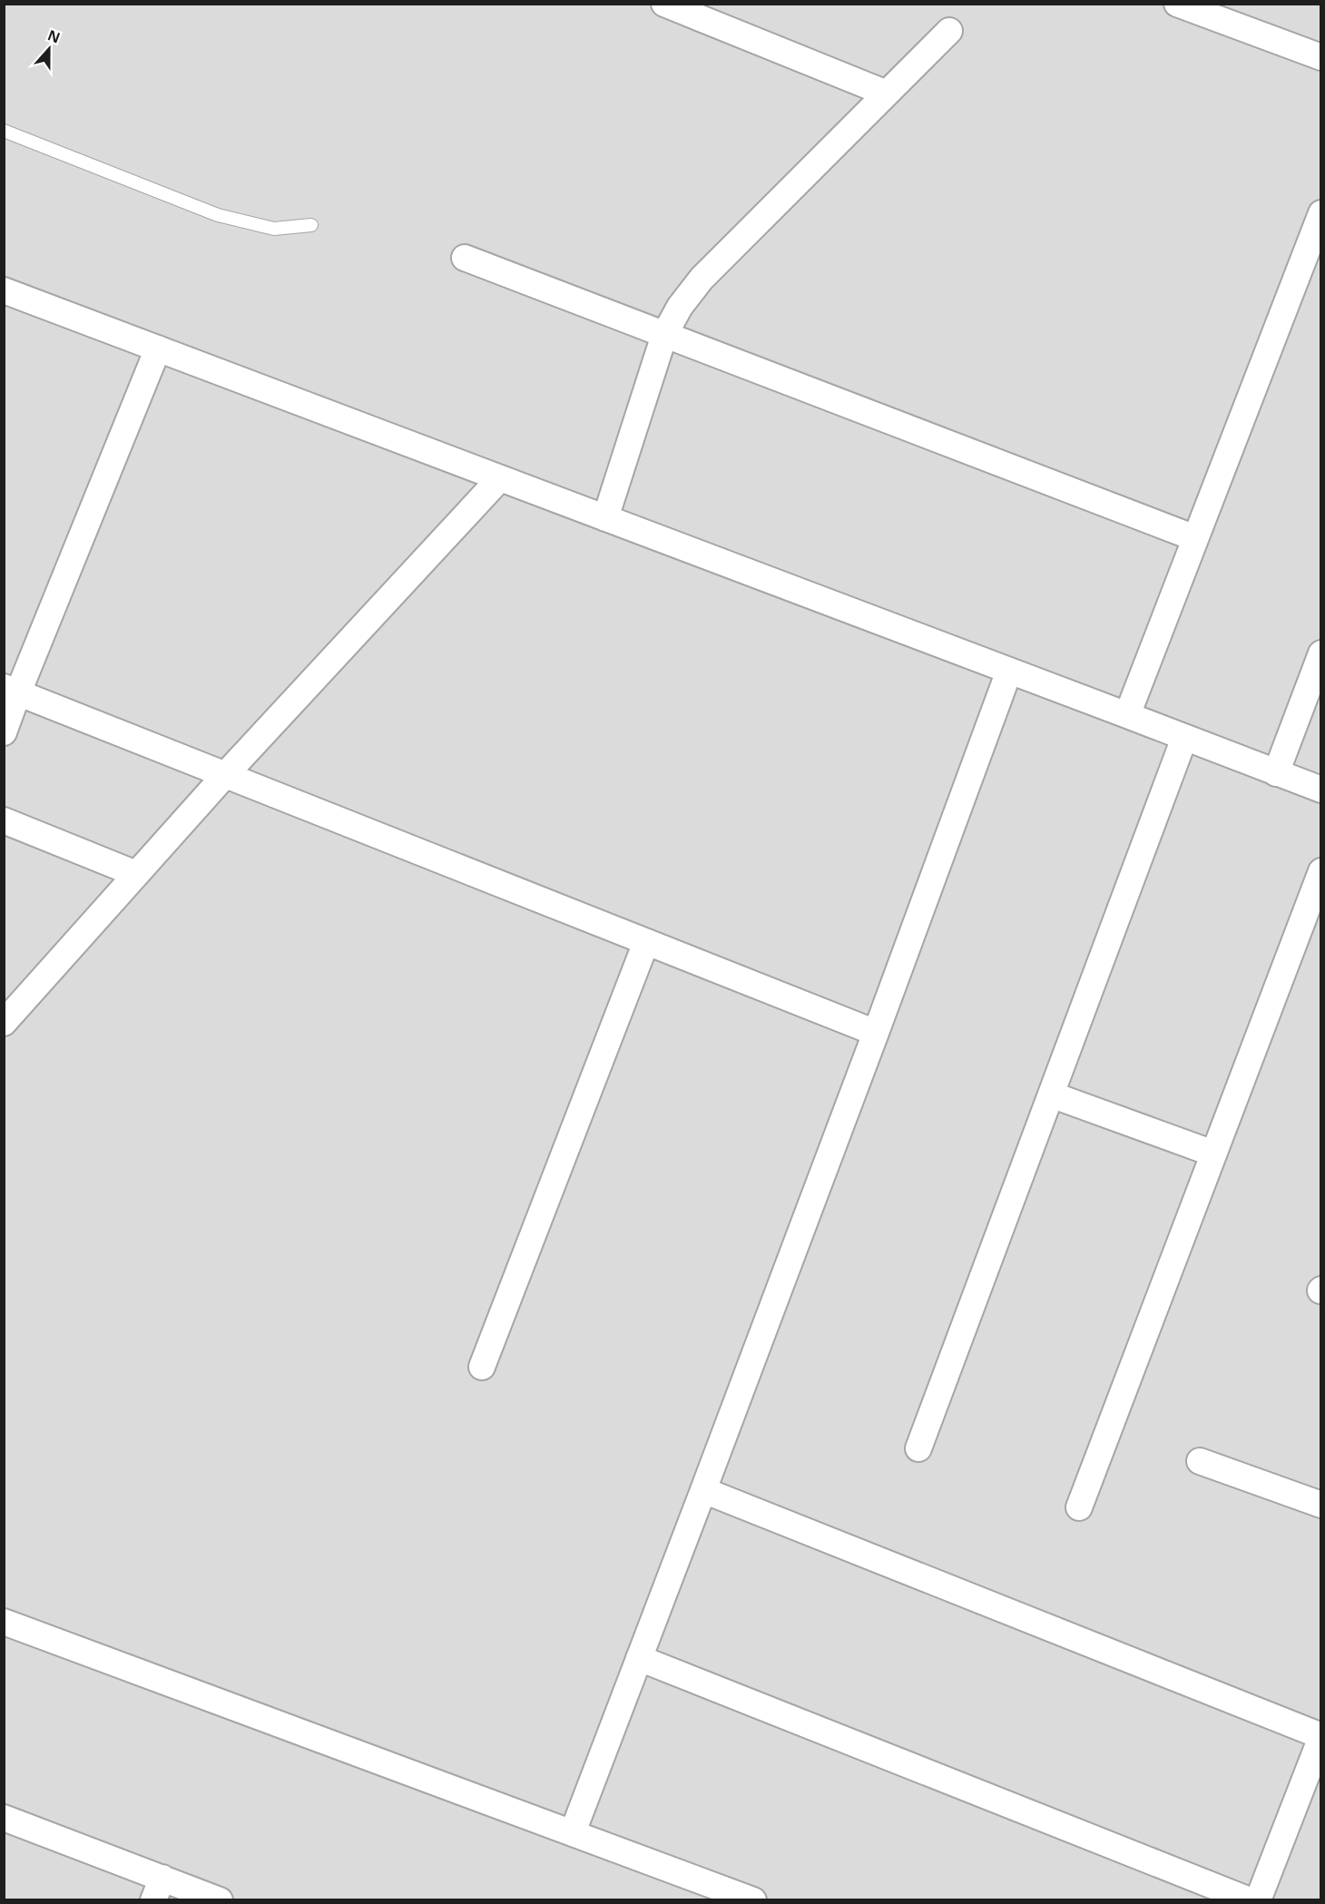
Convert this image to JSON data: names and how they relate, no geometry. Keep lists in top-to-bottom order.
{
  "north": "top"
}
